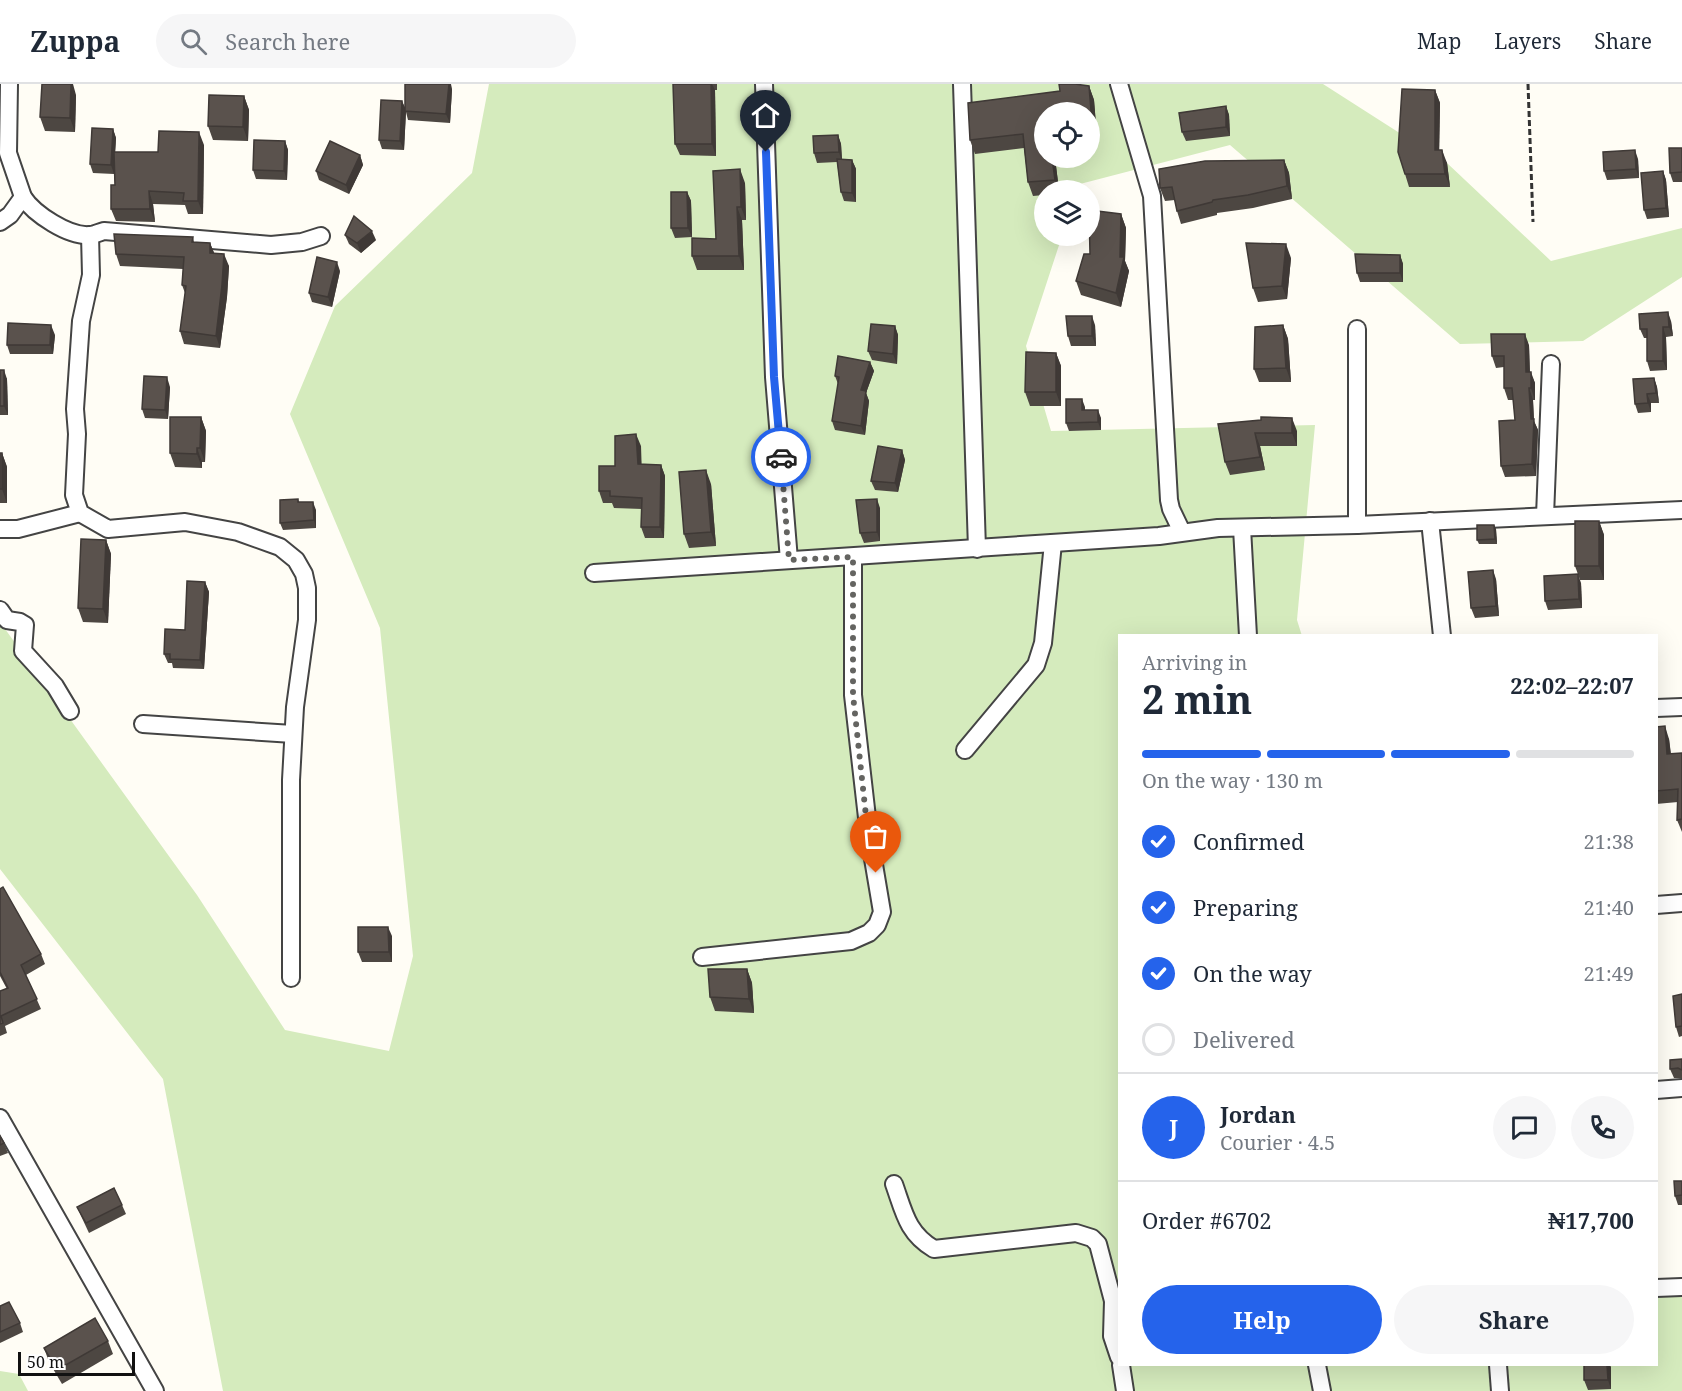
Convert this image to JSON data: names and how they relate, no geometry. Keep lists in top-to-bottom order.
{
  "scale_bar": "50 m",
  "page": {
    "header": "Zuppa",
    "search": "Search here",
    "nav": ["Map", "Layers", "Share"],
    "heading": ["2 min", "Arriving in", "22:02–22:07"],
    "panel": [
      "Jordan",
      "Courier · 4.5",
      "Order #6702",
      "₦17,700"
    ],
    "bar": "On the way · 130 m",
    "list": [
      ["Confirmed", "21:38"],
      ["Preparing", "21:40"],
      ["On the way", "21:49"],
      "Delivered"
    ],
    "round": "J",
    "buttons": ["Help", "Share"],
    "scale": "50 m"
  }
}
